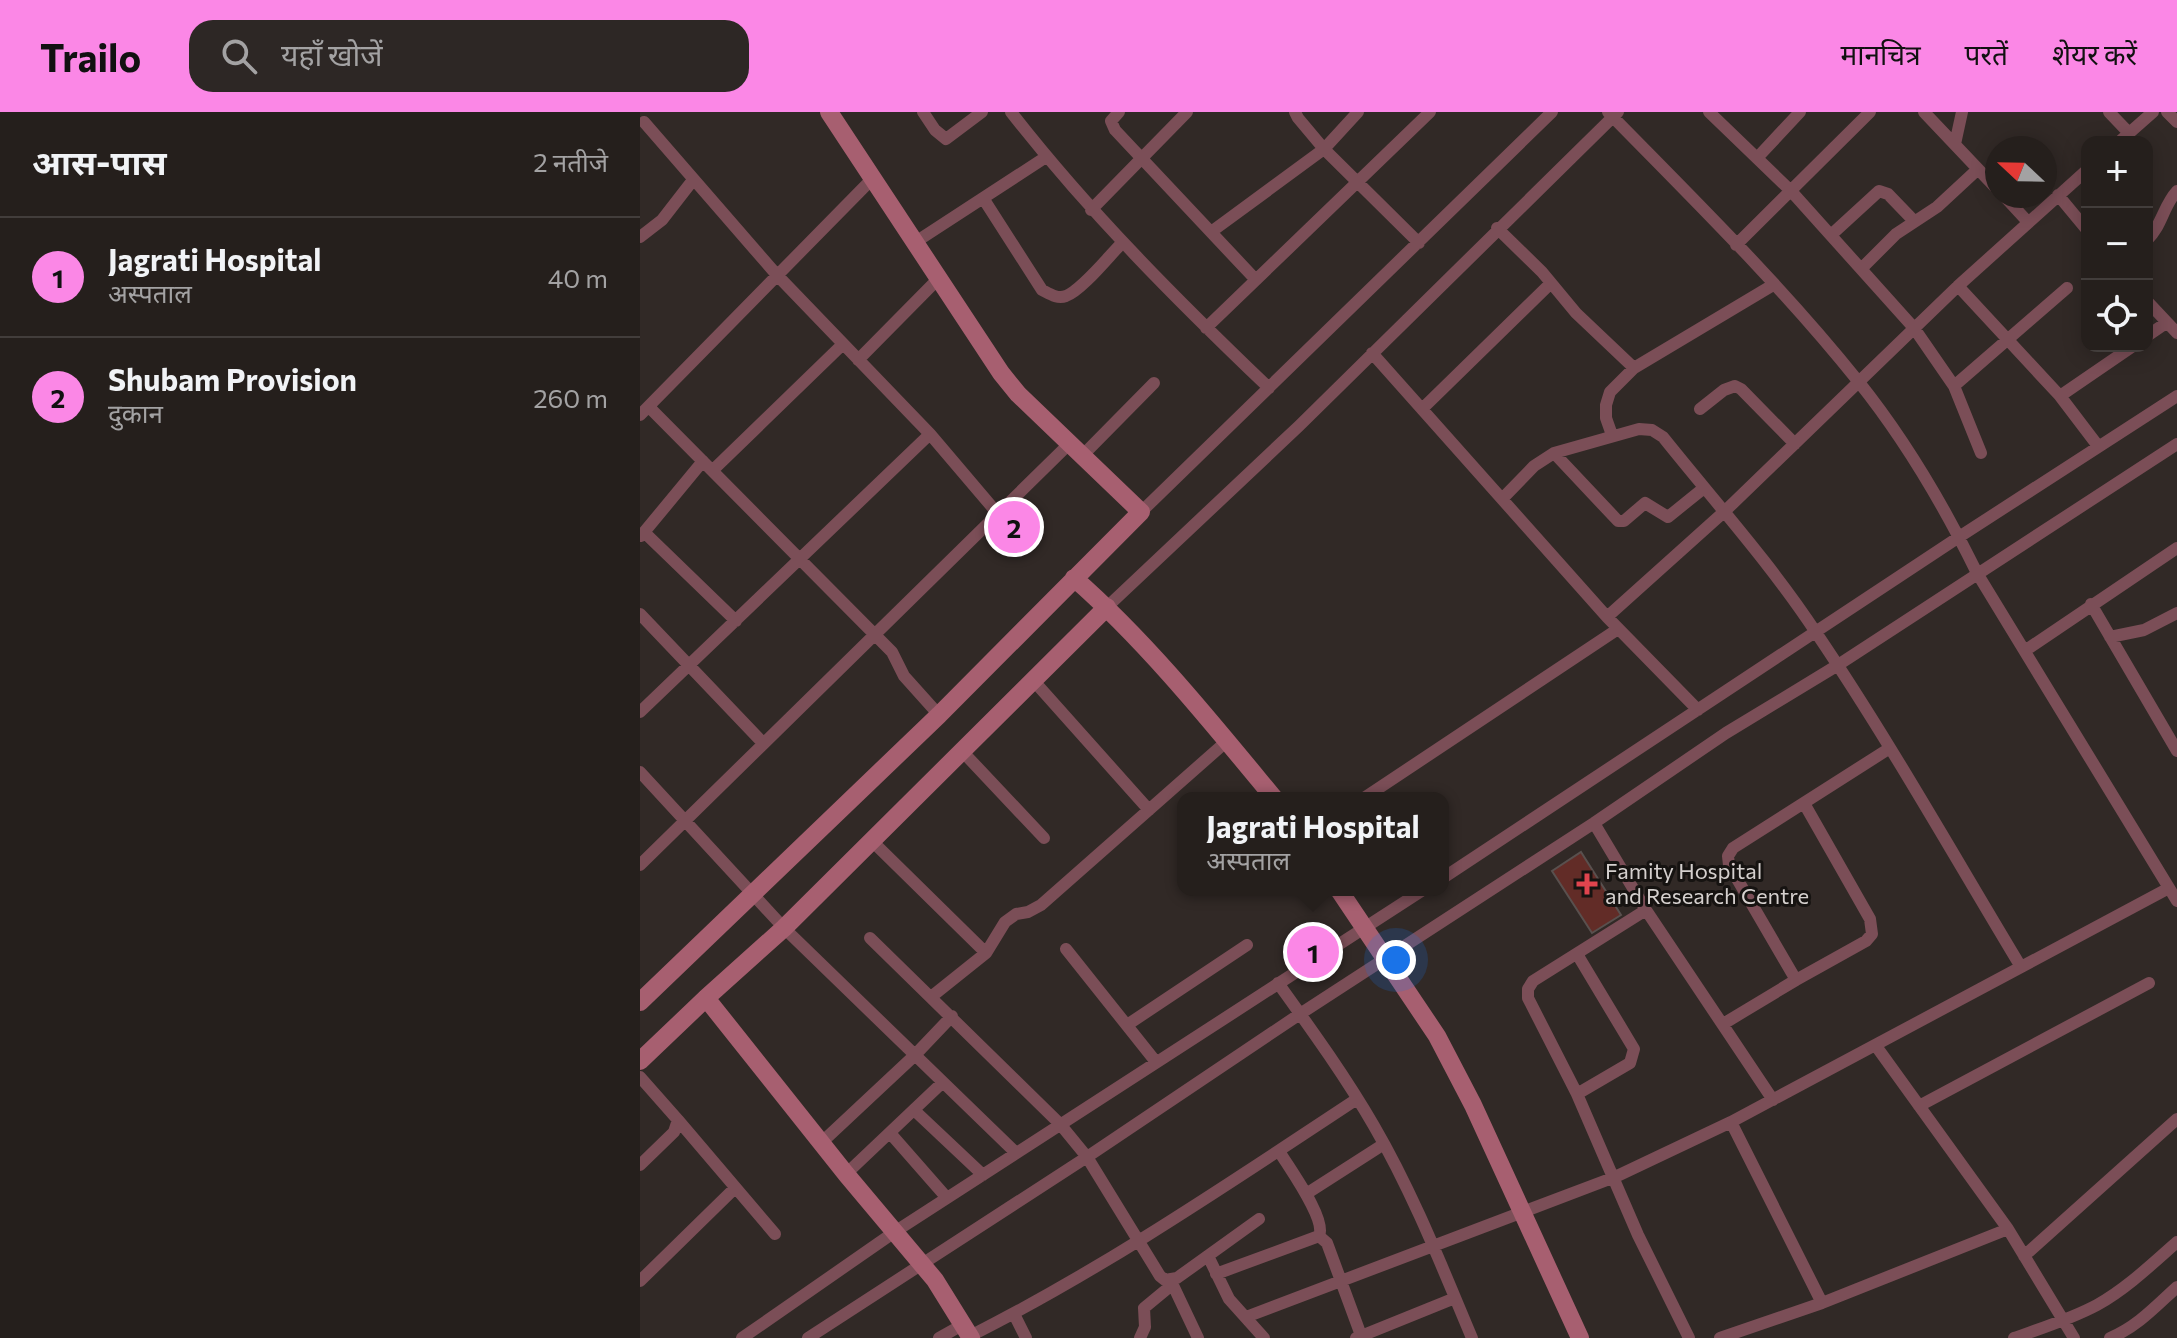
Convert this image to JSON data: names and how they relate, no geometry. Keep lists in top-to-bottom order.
{
  "places": {
    "health": ["Famity Hospital and Research Centre"]
  },
  "north": "left",
  "page": {
    "header": "Trailo",
    "search": "यहाँ खोजें",
    "nav": ["मानचित्र", "परतें", "शेयर करें"],
    "heading": ["आस-पास", "2 नतीजे"],
    "map_buttons": ["+", "−"],
    "list": [
      {
        "mark": "1",
        "name": "Jagrati Hospital",
        "note": "अस्पताल",
        "value": "40 m"
      },
      {
        "mark": "2",
        "name": "Shubam Provision",
        "note": "दुकान",
        "value": "260 m"
      }
    ],
    "pins": ["2", "1"],
    "popup": ["Jagrati Hospital", "अस्पताल"]
  }
}
